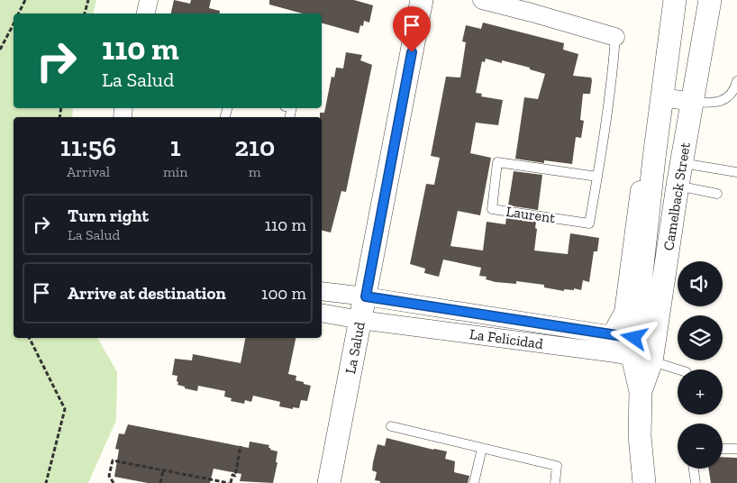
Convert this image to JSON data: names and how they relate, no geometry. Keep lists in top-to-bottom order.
{
  "streets": {
    "street": [
      "Camelback Street",
      "Laurent",
      "La Felicidad",
      "La Salud"
    ]
  },
  "crossings": [
    ["Camelback Street", "La Felicidad"],
    ["La Felicidad", "La Salud"]
  ],
  "page": {
    "turn": ["110 m", "La Salud"],
    "eta": [
      "11:56",
      "Arrival",
      "1",
      "min",
      "210",
      "m"
    ],
    "list": [
      {
        "name": "Turn right",
        "note": "La Salud",
        "value": "110 m"
      },
      {
        "name": "Arrive at destination",
        "value": "100 m"
      }
    ],
    "map_buttons": ["+", "−"]
  }
}
